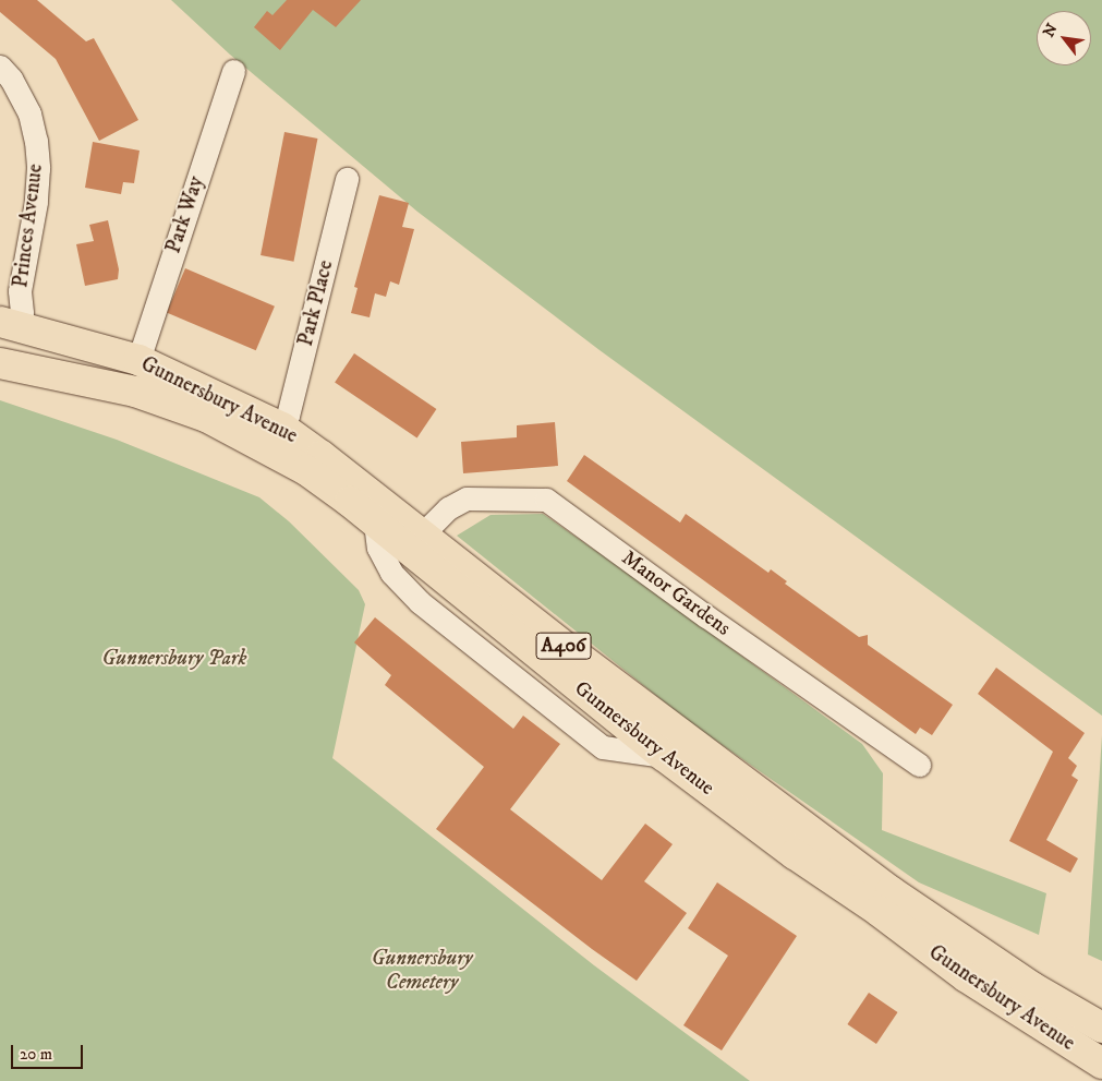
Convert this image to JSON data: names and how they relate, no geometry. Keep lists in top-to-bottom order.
{
  "streets": {
    "highway": ["Gunnersbury Avenue", "A406"],
    "street": [
      "Park Way",
      "Princes Avenue",
      "Park Place",
      "Manor Gardens"
    ]
  },
  "crossings": [
    ["Park Way", "Gunnersbury Avenue"],
    ["Princes Avenue", "Gunnersbury Avenue"],
    ["Park Place", "Gunnersbury Avenue"],
    ["Gunnersbury Avenue", "Manor Gardens"]
  ],
  "parks": ["Gunnersbury Park", "Gunnersbury Cemetery"],
  "scale_bar": "20 m",
  "north": "top left"
}
